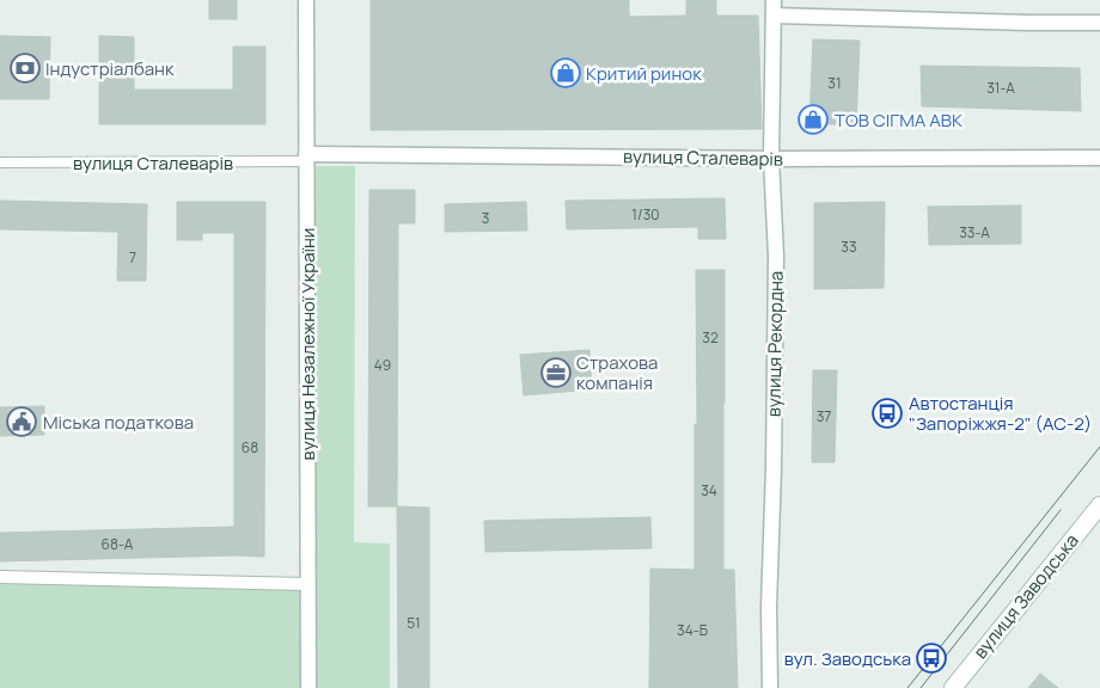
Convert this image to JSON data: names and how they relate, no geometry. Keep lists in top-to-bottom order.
{
  "streets": {
    "main road": ["вулиця Заводська"],
    "street": ["вулиця Сталеварів", "вулиця Незалежної України", "вулиця Рекордна"]
  },
  "crossings": [
    ["вулиця Сталеварів", "вулиця Незалежної України"],
    ["вулиця Сталеварів", "вулиця Рекордна"]
  ],
  "places": {
    "bank": ["Індустріалбанк"],
    "shop": ["Критий ринок", "ТОВ СІГМА АВК"],
    "office": ["Страхова компанія"],
    "bus stop": ["Автостанція \"Запоріжжя-2\" (АС-2)", "вул. Заводська"],
    "public building": ["Міська податкова"]
  },
  "house_numbers": [
    "31",
    "31-А",
    "1/30",
    "3",
    "33-А",
    "33",
    "7",
    "32",
    "49",
    "37",
    "68",
    "34",
    "68-А",
    "51",
    "34-Б"
  ]
}
